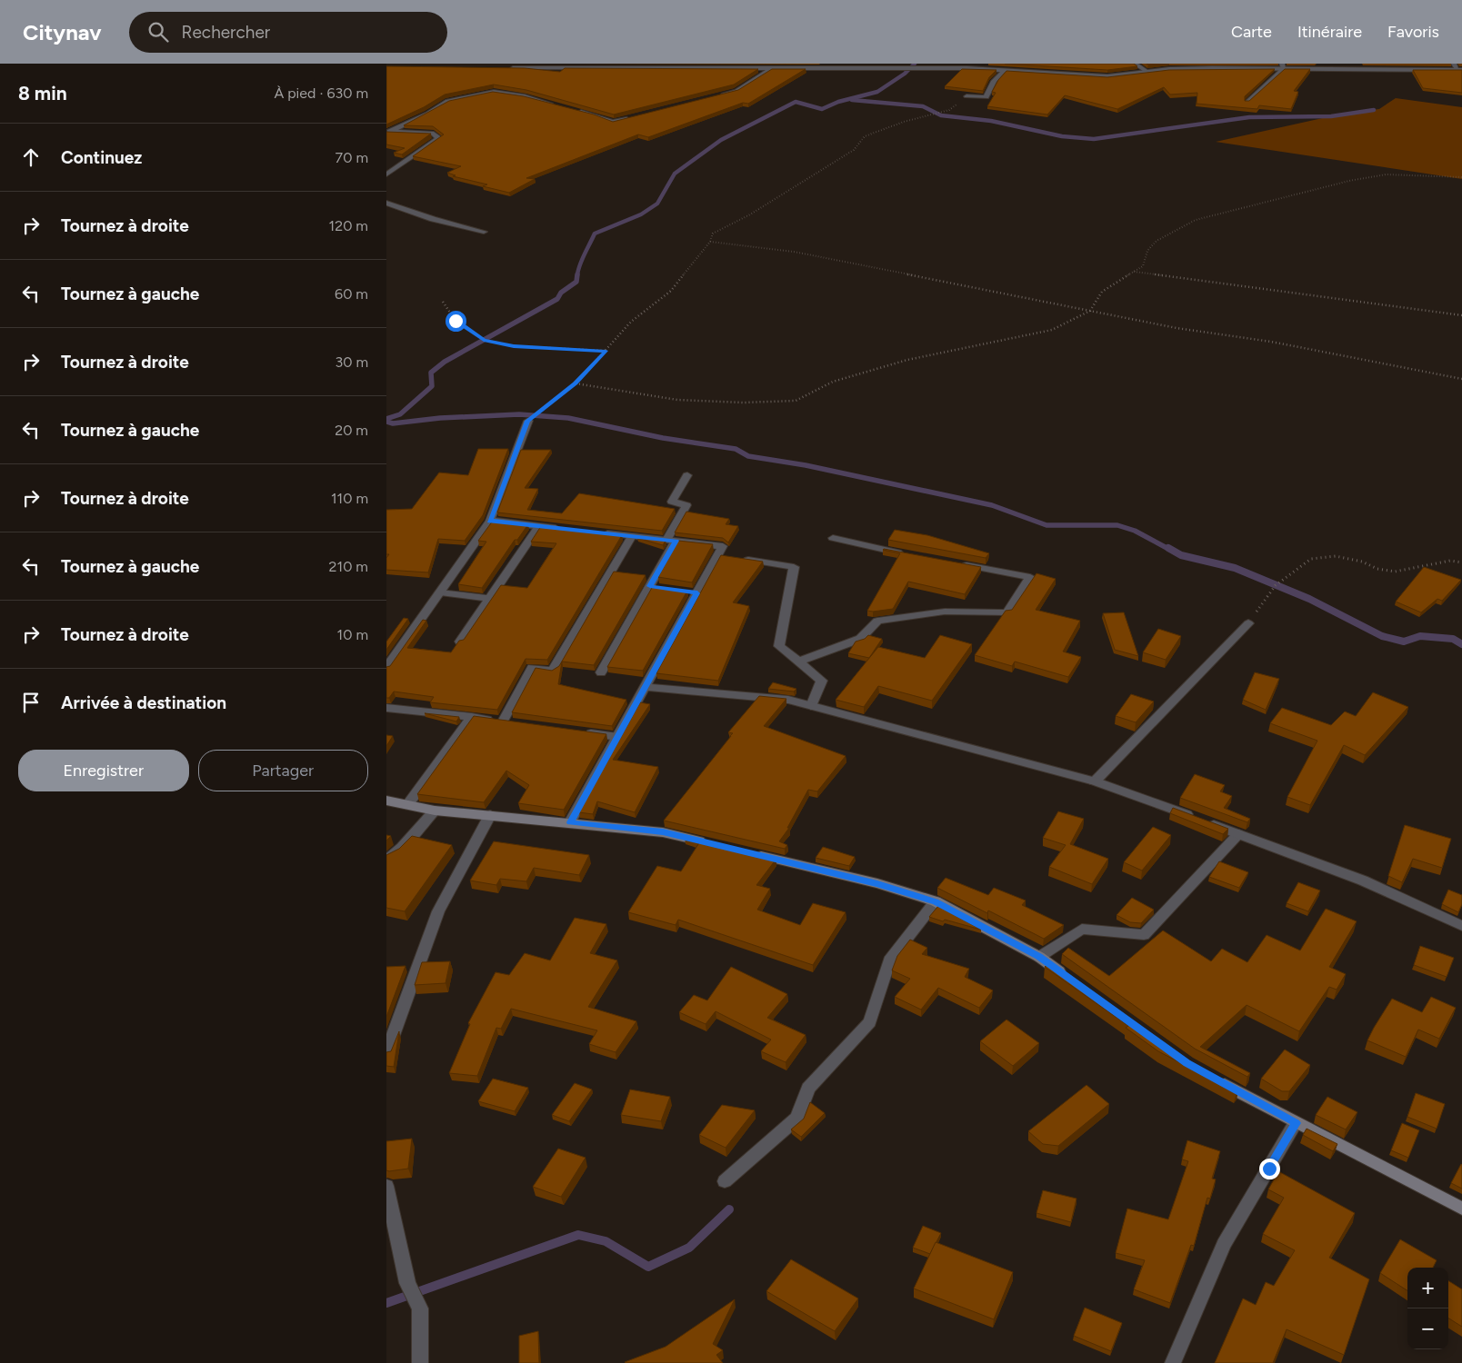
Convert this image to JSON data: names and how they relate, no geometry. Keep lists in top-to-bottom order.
{
  "page": {
    "header": "Citynav",
    "search": "Rechercher",
    "nav": ["Carte", "Itinéraire", "Favoris"],
    "heading": ["8 min", "À pied · 630 m"],
    "list": [
      ["Continuez", "70 m"],
      ["Tournez à droite", "120 m"],
      ["Tournez à gauche", "60 m"],
      ["Tournez à droite", "30 m"],
      ["Tournez à gauche", "20 m"],
      ["Tournez à droite", "110 m"],
      ["Tournez à gauche", "210 m"],
      ["Tournez à droite", "10 m"],
      "Arrivée à destination"
    ],
    "buttons": ["Enregistrer", "Partager"],
    "map_buttons": ["+", "−"]
  }
}
